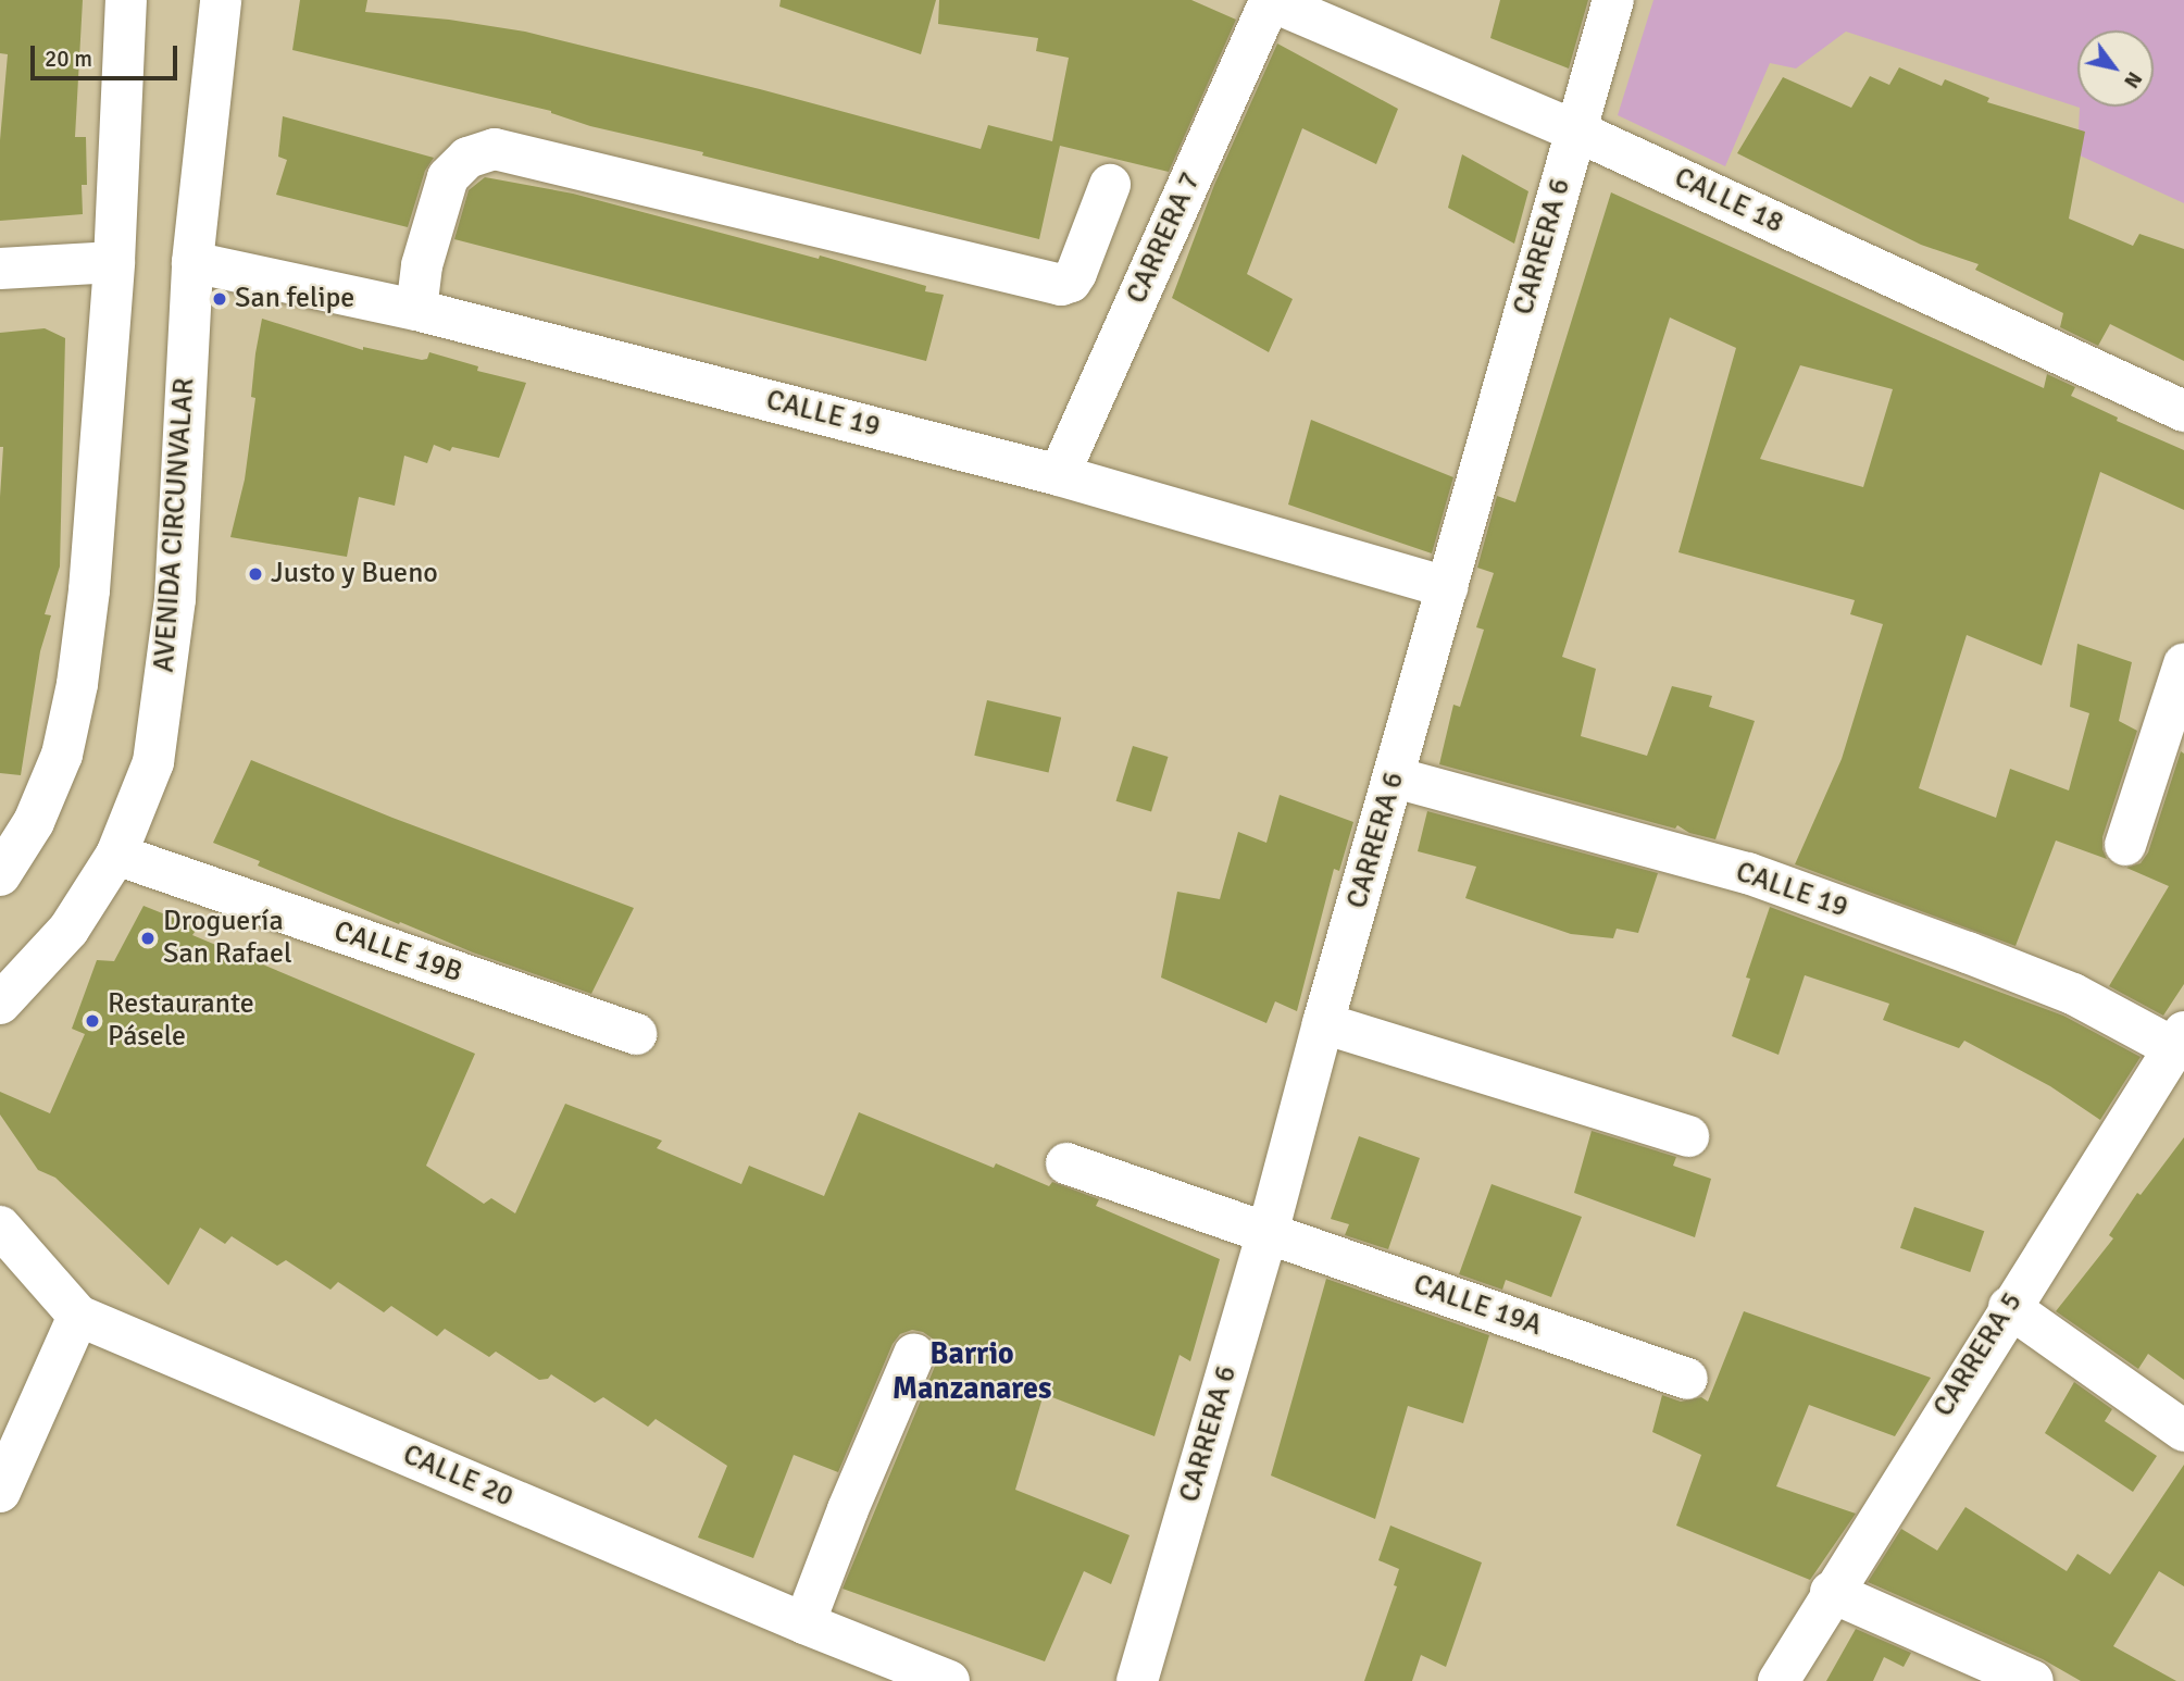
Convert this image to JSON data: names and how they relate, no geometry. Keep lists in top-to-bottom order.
{
  "streets": {
    "street": [
      "CALLE 18",
      "CARRERA 7",
      "CARRERA 6",
      "CALLE 19",
      "AVENIDA CIRCUNVALAR",
      "CALLE 19B",
      "CALLE 19A",
      "CARRERA 5",
      "CALLE 20"
    ]
  },
  "crossings": [
    ["CALLE 18", "CARRERA 7"],
    ["CALLE 18", "CARRERA 6"],
    ["CARRERA 7", "CALLE 19"],
    ["CARRERA 6", "CALLE 19"],
    ["CARRERA 6", "CALLE 19A"],
    ["CALLE 19", "AVENIDA CIRCUNVALAR"],
    ["CALLE 19", "CARRERA 5"],
    ["AVENIDA CIRCUNVALAR", "CALLE 19B"]
  ],
  "districts": ["Barrio Manzanares"],
  "places": [
    "San felipe",
    "Justo y Bueno",
    "Droguería San Rafael",
    "Restaurante Pásele"
  ],
  "scale_bar": "20 m",
  "north": "bottom right"
}
